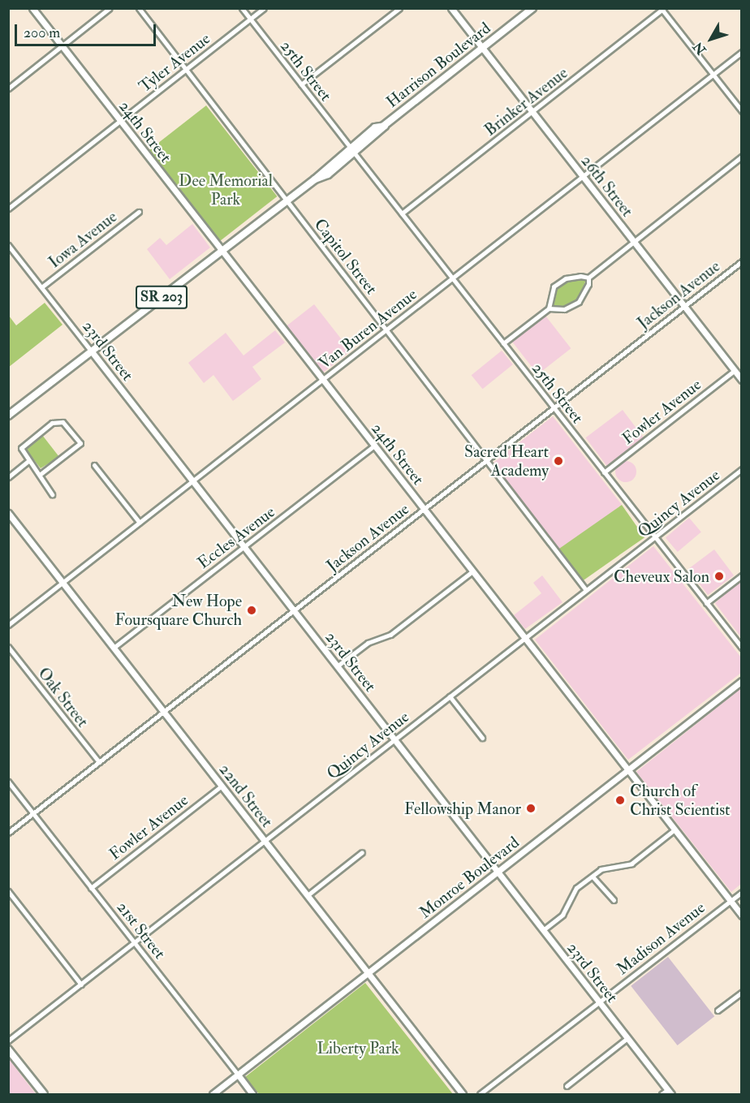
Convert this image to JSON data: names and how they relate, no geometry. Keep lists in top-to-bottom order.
{
  "streets": {
    "main road": ["Harrison Boulevard", "SR 203"],
    "street": [
      "Tyler Avenue",
      "25th Street",
      "Brinker Avenue",
      "24th Street",
      "26th Street",
      "Iowa Avenue",
      "Capitol Street",
      "Jackson Avenue",
      "Van Buren Avenue",
      "23rd Street",
      "Fowler Avenue",
      "Quincy Avenue",
      "Eccles Avenue",
      "Oak Street",
      "22nd Street",
      "Monroe Boulevard",
      "21st Street",
      "Madison Avenue"
    ]
  },
  "crossings": [
    ["Tyler Avenue", "25th Street"],
    ["Tyler Avenue", "24th Street"],
    ["Tyler Avenue", "Capitol Street"],
    ["Harrison Boulevard", "25th Street"],
    ["Harrison Boulevard", "26th Street"],
    ["Harrison Boulevard", "SR 203"],
    ["25th Street", "Brinker Avenue"],
    ["25th Street", "Jackson Avenue"],
    ["25th Street", "SR 203"],
    ["25th Street", "Van Buren Avenue"],
    ["25th Street", "Fowler Avenue"],
    ["25th Street", "Quincy Avenue"],
    ["Brinker Avenue", "26th Street"],
    ["24th Street", "Jackson Avenue"],
    ["24th Street", "SR 203"],
    ["24th Street", "Van Buren Avenue"],
    ["24th Street", "Quincy Avenue"],
    ["24th Street", "Eccles Avenue"],
    ["24th Street", "Monroe Boulevard"],
    ["24th Street", "Madison Avenue"],
    ["26th Street", "Jackson Avenue"],
    ["26th Street", "Van Buren Avenue"],
    ["26th Street", "Fowler Avenue"],
    ["Iowa Avenue", "23rd Street"],
    ["Capitol Street", "Jackson Avenue"],
    ["Capitol Street", "SR 203"],
    ["Capitol Street", "Van Buren Avenue"],
    ["Capitol Street", "Quincy Avenue"],
    ["Jackson Avenue", "23rd Street"],
    ["Jackson Avenue", "Oak Street"],
    ["Jackson Avenue", "22nd Street"],
    ["Jackson Avenue", "21st Street"],
    ["SR 203", "23rd Street"],
    ["Van Buren Avenue", "23rd Street"],
    ["Van Buren Avenue", "22nd Street"],
    ["23rd Street", "Quincy Avenue"],
    ["23rd Street", "Eccles Avenue"],
    ["23rd Street", "Monroe Boulevard"],
    ["23rd Street", "Madison Avenue"],
    ["Fowler Avenue", "22nd Street"],
    ["Fowler Avenue", "21st Street"],
    ["Quincy Avenue", "22nd Street"],
    ["Quincy Avenue", "21st Street"],
    ["Eccles Avenue", "22nd Street"],
    ["22nd Street", "Monroe Boulevard"],
    ["Monroe Boulevard", "21st Street"]
  ],
  "parks": ["Dee Memorial Park", "Liberty Park"],
  "places": [
    "Sacred Heart Academy",
    "Cheveux Salon",
    "New Hope Foursquare Church",
    "Church of Christ Scientist",
    "Fellowship Manor"
  ],
  "scale_bar": "200 m",
  "north": "bottom left"
}
